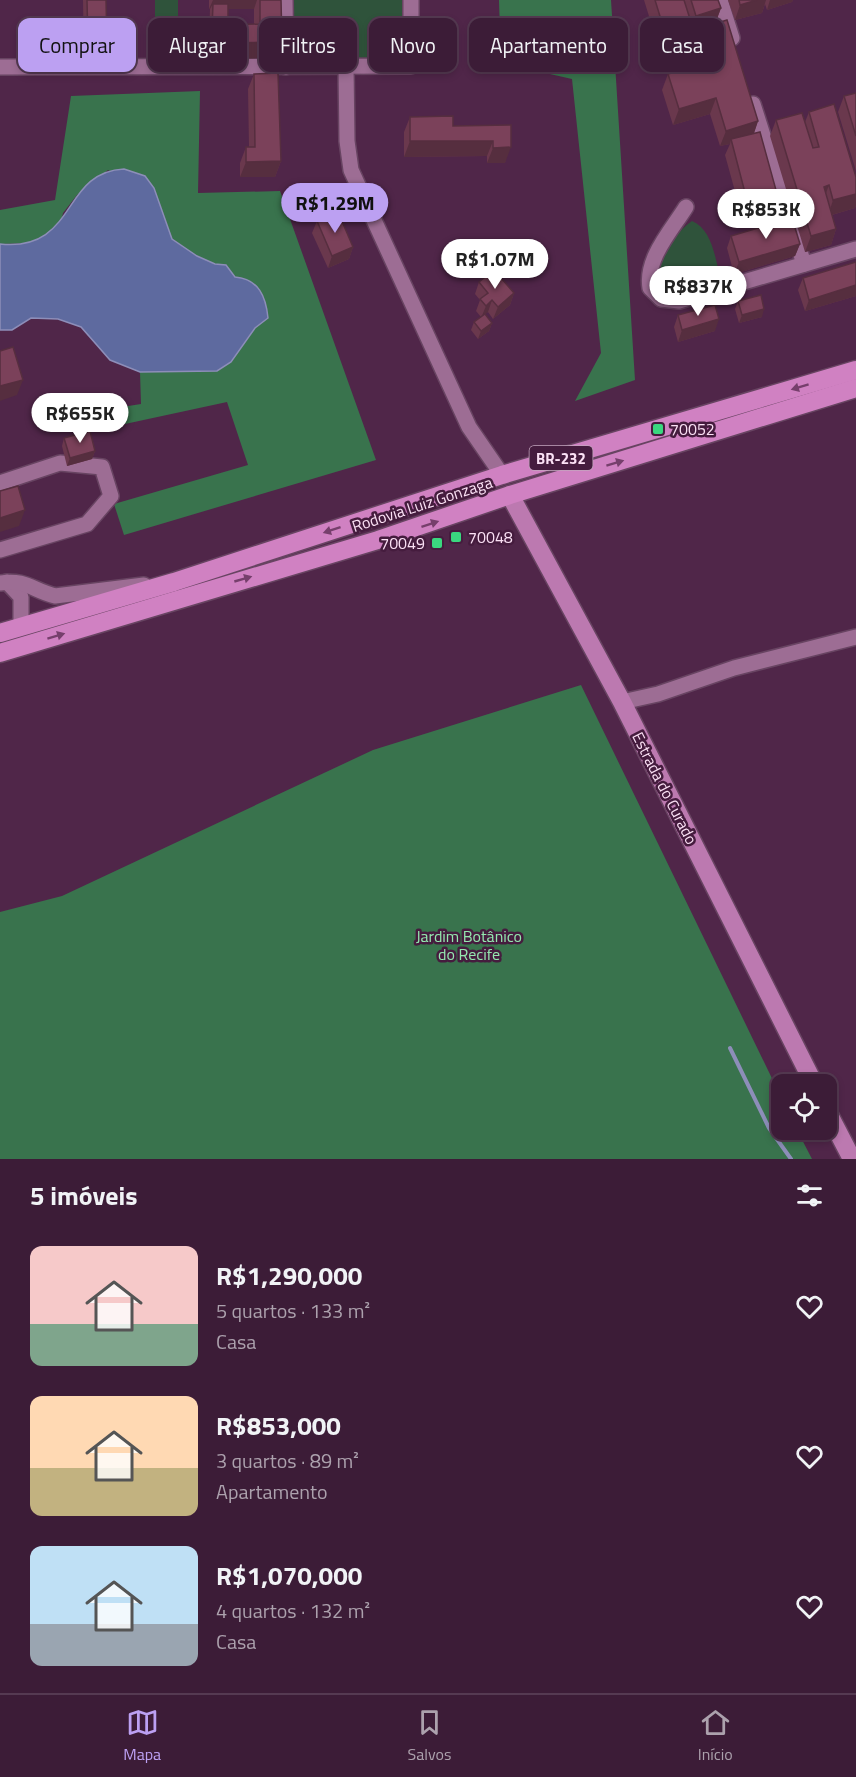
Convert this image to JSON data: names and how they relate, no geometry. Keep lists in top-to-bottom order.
{
  "streets": {
    "highway": ["BR-232", "Rodovia Luiz Gonzaga"],
    "main road": ["Estrada do Curado"]
  },
  "crossings": [
    ["Rodovia Luiz Gonzaga", "Estrada do Curado"]
  ],
  "parks": ["Jardim Botânico do Recife"],
  "places": {
    "transit": ["70052", "70048", "70049"]
  },
  "page": {
    "chip": [
      "Comprar",
      "Alugar",
      "Filtros",
      "Novo",
      "Apartamento",
      "Casa"
    ],
    "price": [
      "R$1.29M",
      "R$853K",
      "R$1.07M",
      "R$837K",
      "R$655K"
    ],
    "heading": "5 imóveis",
    "list": [
      {
        "name": "R$1,290,000",
        "note": "5 quartos · 133 m² · Casa"
      },
      {
        "name": "R$853,000",
        "note": "3 quartos · 89 m² · Apartamento"
      },
      {
        "name": "R$1,070,000",
        "note": "4 quartos · 132 m² · Casa"
      }
    ],
    "tabs": ["Mapa", "Salvos", "Início"]
  }
}
